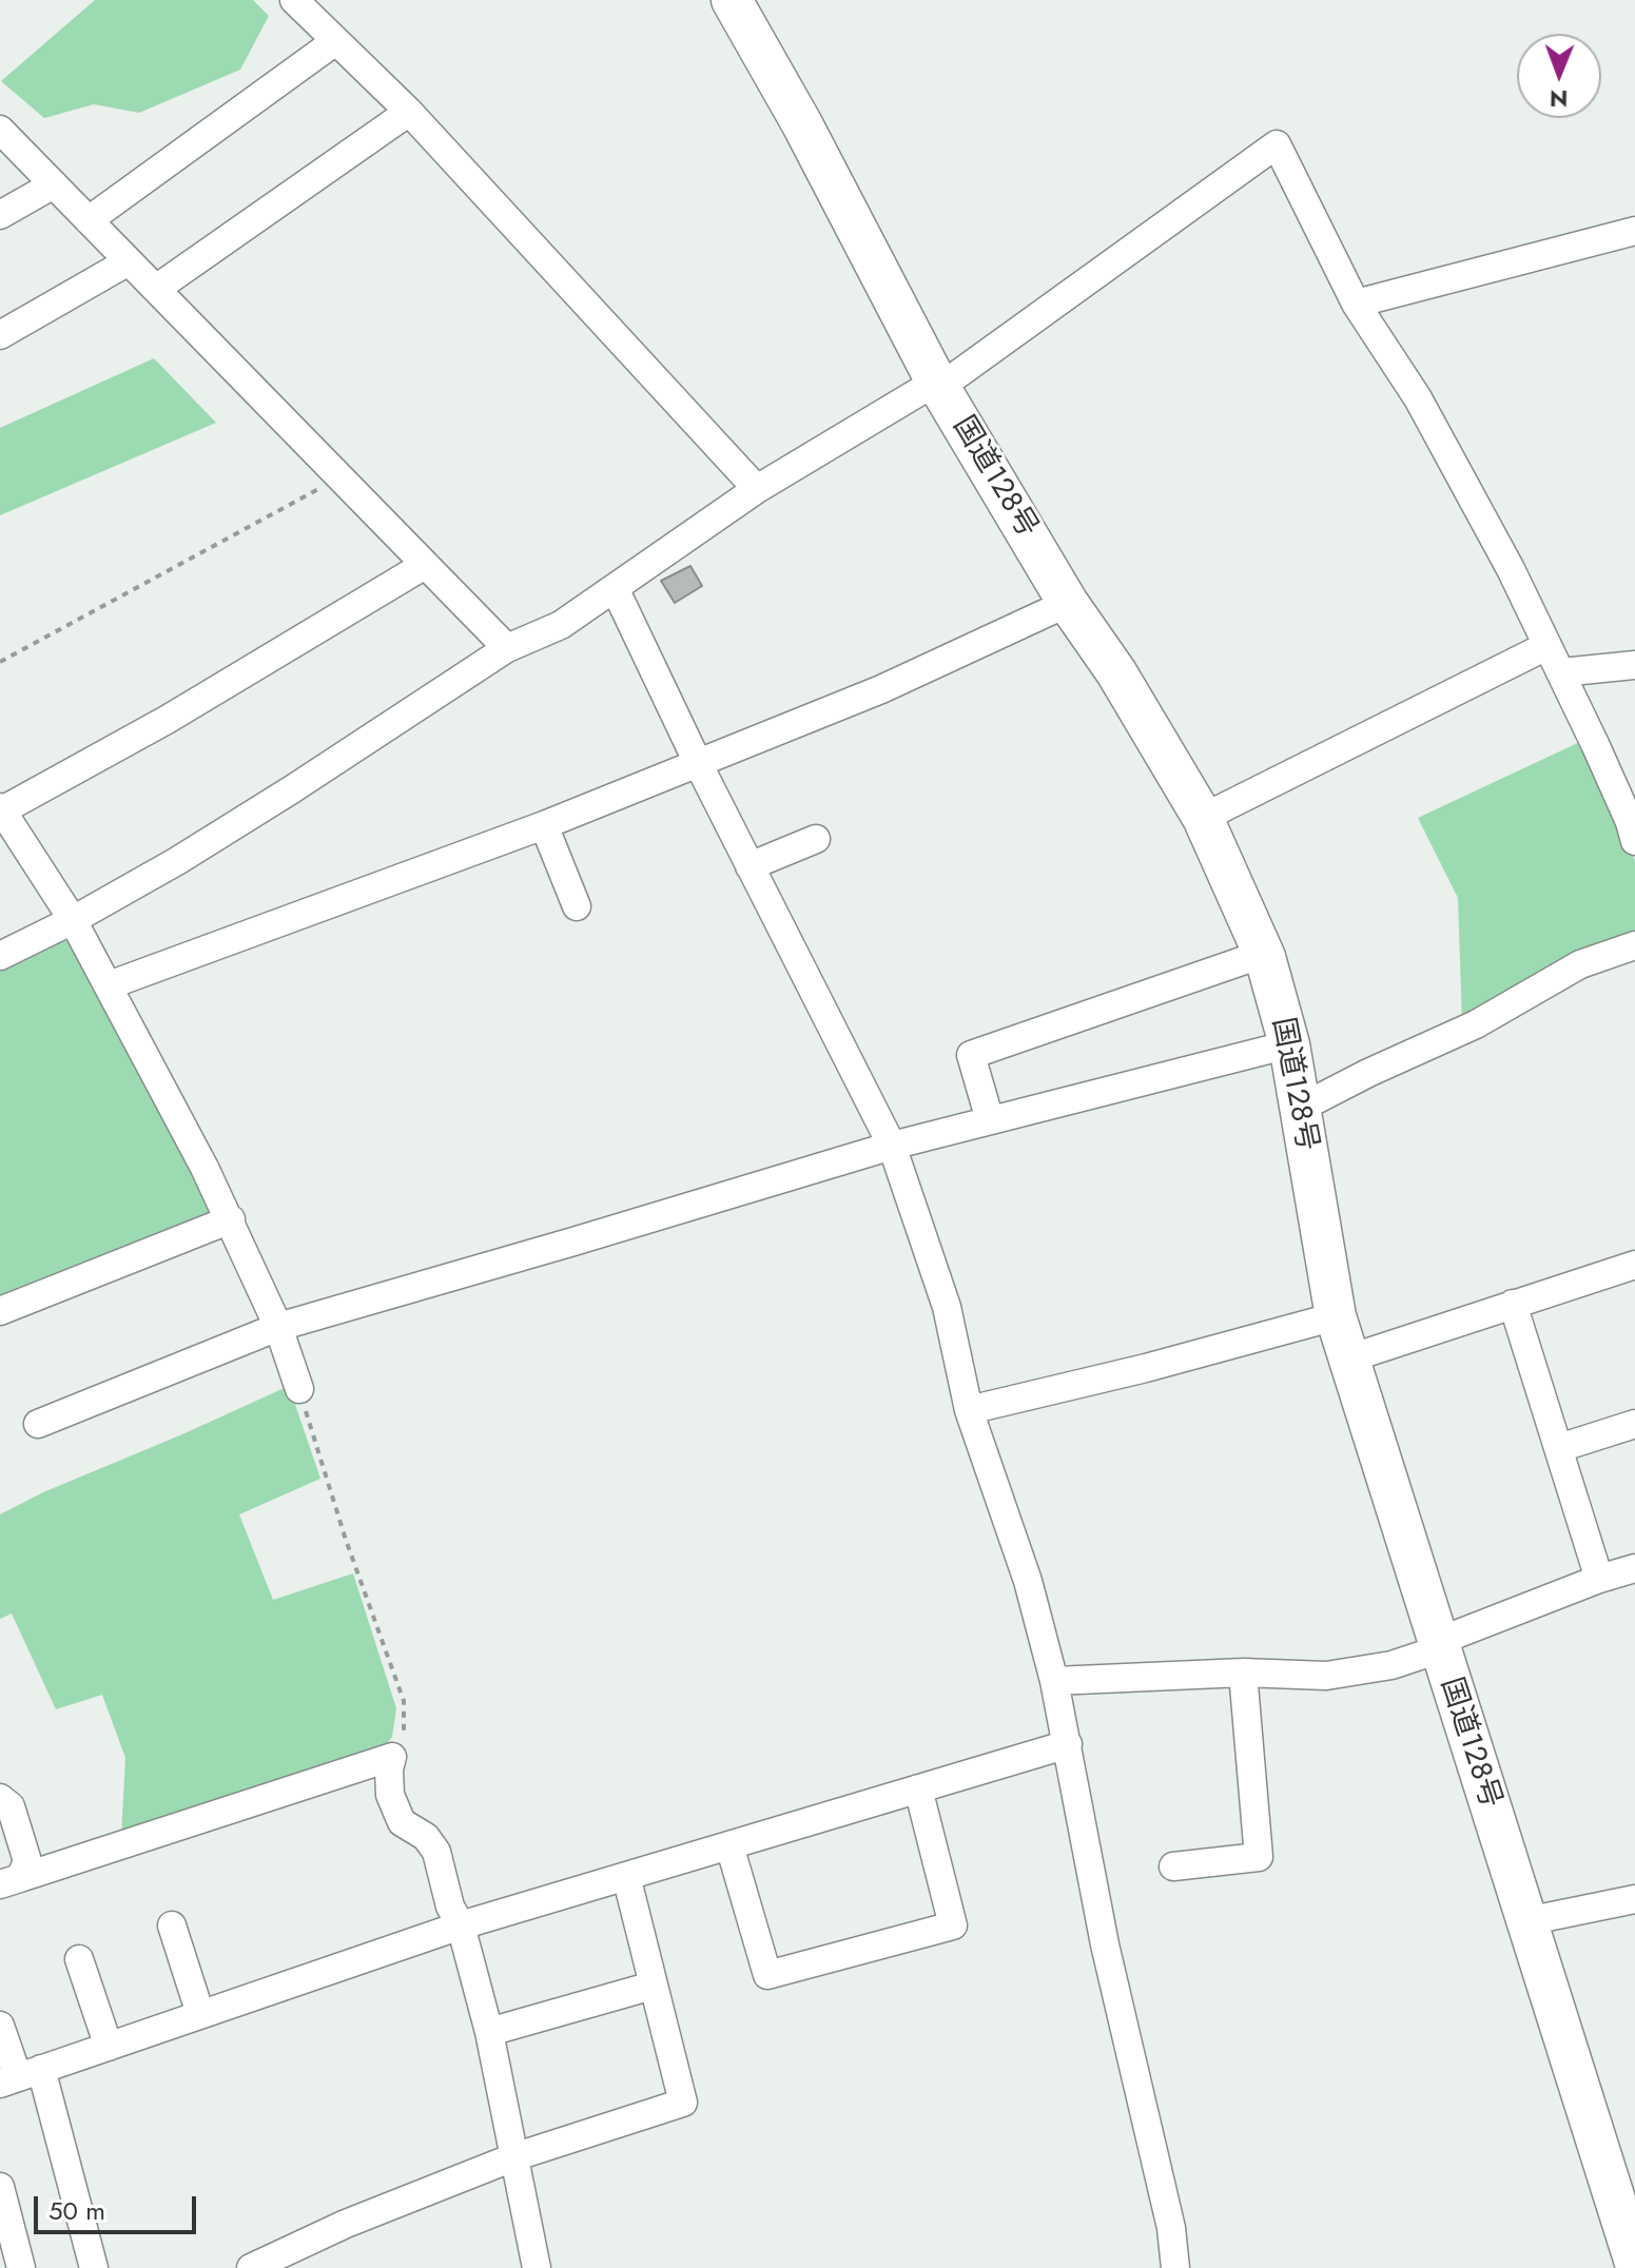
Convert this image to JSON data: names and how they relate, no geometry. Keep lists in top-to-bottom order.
{
  "streets": {
    "highway": ["国道128号"]
  },
  "scale_bar": "50 m",
  "north": "bottom"
}
